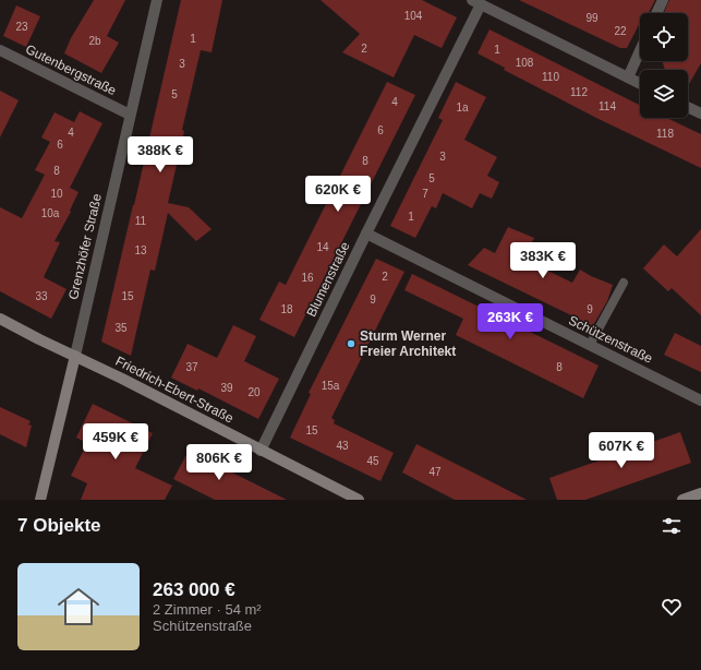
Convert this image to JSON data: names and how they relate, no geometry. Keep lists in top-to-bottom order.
{
  "streets": {
    "main road": ["Grenzhöfer Straße", "Friedrich-Ebert-Straße"],
    "street": ["Gutenbergstraße", "Blumenstraße", "Schützenstraße"]
  },
  "crossings": [
    ["Gutenbergstraße", "Grenzhöfer Straße"],
    ["Grenzhöfer Straße", "Friedrich-Ebert-Straße"],
    ["Blumenstraße", "Schützenstraße"],
    ["Blumenstraße", "Friedrich-Ebert-Straße"]
  ],
  "places": ["Sturm Werner Freier Architekt"],
  "house_numbers": [
    "104",
    "99",
    "23",
    "22",
    "1",
    "2b",
    "2",
    "1",
    "108",
    "3",
    "110",
    "112",
    "5",
    "4",
    "114",
    "1a",
    "6",
    "4",
    "118",
    "6",
    "3",
    "8",
    "8",
    "5",
    "10",
    "7",
    "10a",
    "1",
    "11",
    "14",
    "13",
    "2",
    "16",
    "33",
    "15",
    "9",
    "18",
    "9",
    "35",
    "37",
    "8",
    "15a",
    "39",
    "20",
    "15",
    "43",
    "45",
    "47"
  ],
  "page": {
    "price": [
      "388K €",
      "620K €",
      "383K €",
      "263K €",
      "459K €",
      "607K €",
      "806K €"
    ],
    "heading": "7 Objekte",
    "list": [
      {
        "name": "263 000 €",
        "note": "2 Zimmer · 54 m² · Schützenstraße"
      }
    ]
  }
}
